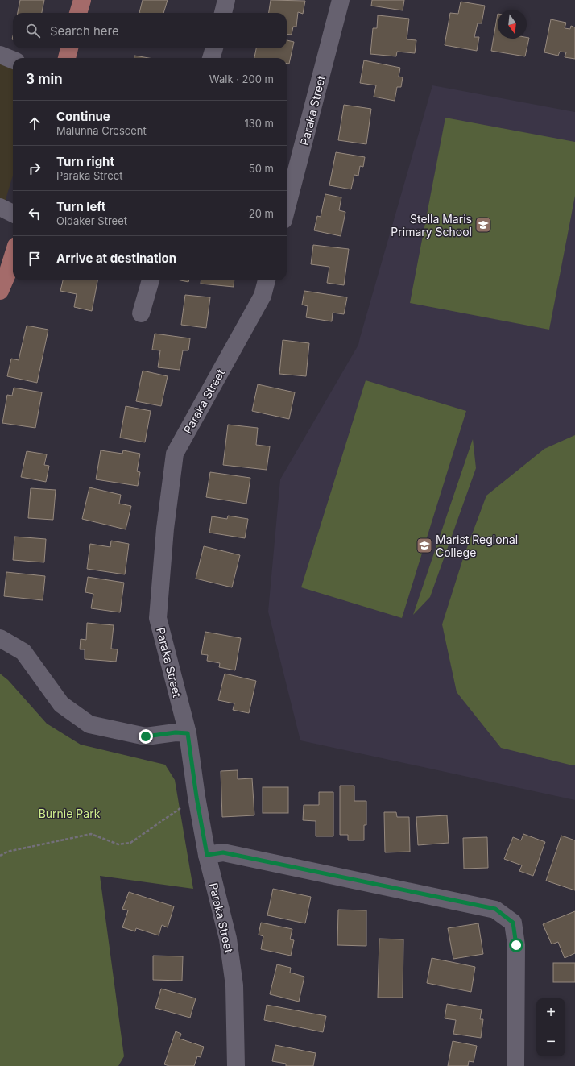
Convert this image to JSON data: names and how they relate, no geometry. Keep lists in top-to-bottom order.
{
  "streets": {
    "street": ["Paraka Street"]
  },
  "parks": ["Burnie Park"],
  "places": {
    "school or university": ["Stella Maris Primary School", "Marist Regional College"]
  },
  "north": "bottom",
  "page": {
    "search": "Search here",
    "heading": ["3 min", "Walk · 200 m"],
    "list": [
      ["Continue", "Malunna Crescent", "130 m"],
      ["Turn right", "Paraka Street", "50 m"],
      ["Turn left", "Oldaker Street", "20 m"],
      "Arrive at destination"
    ],
    "map_buttons": ["+", "−"]
  }
}
